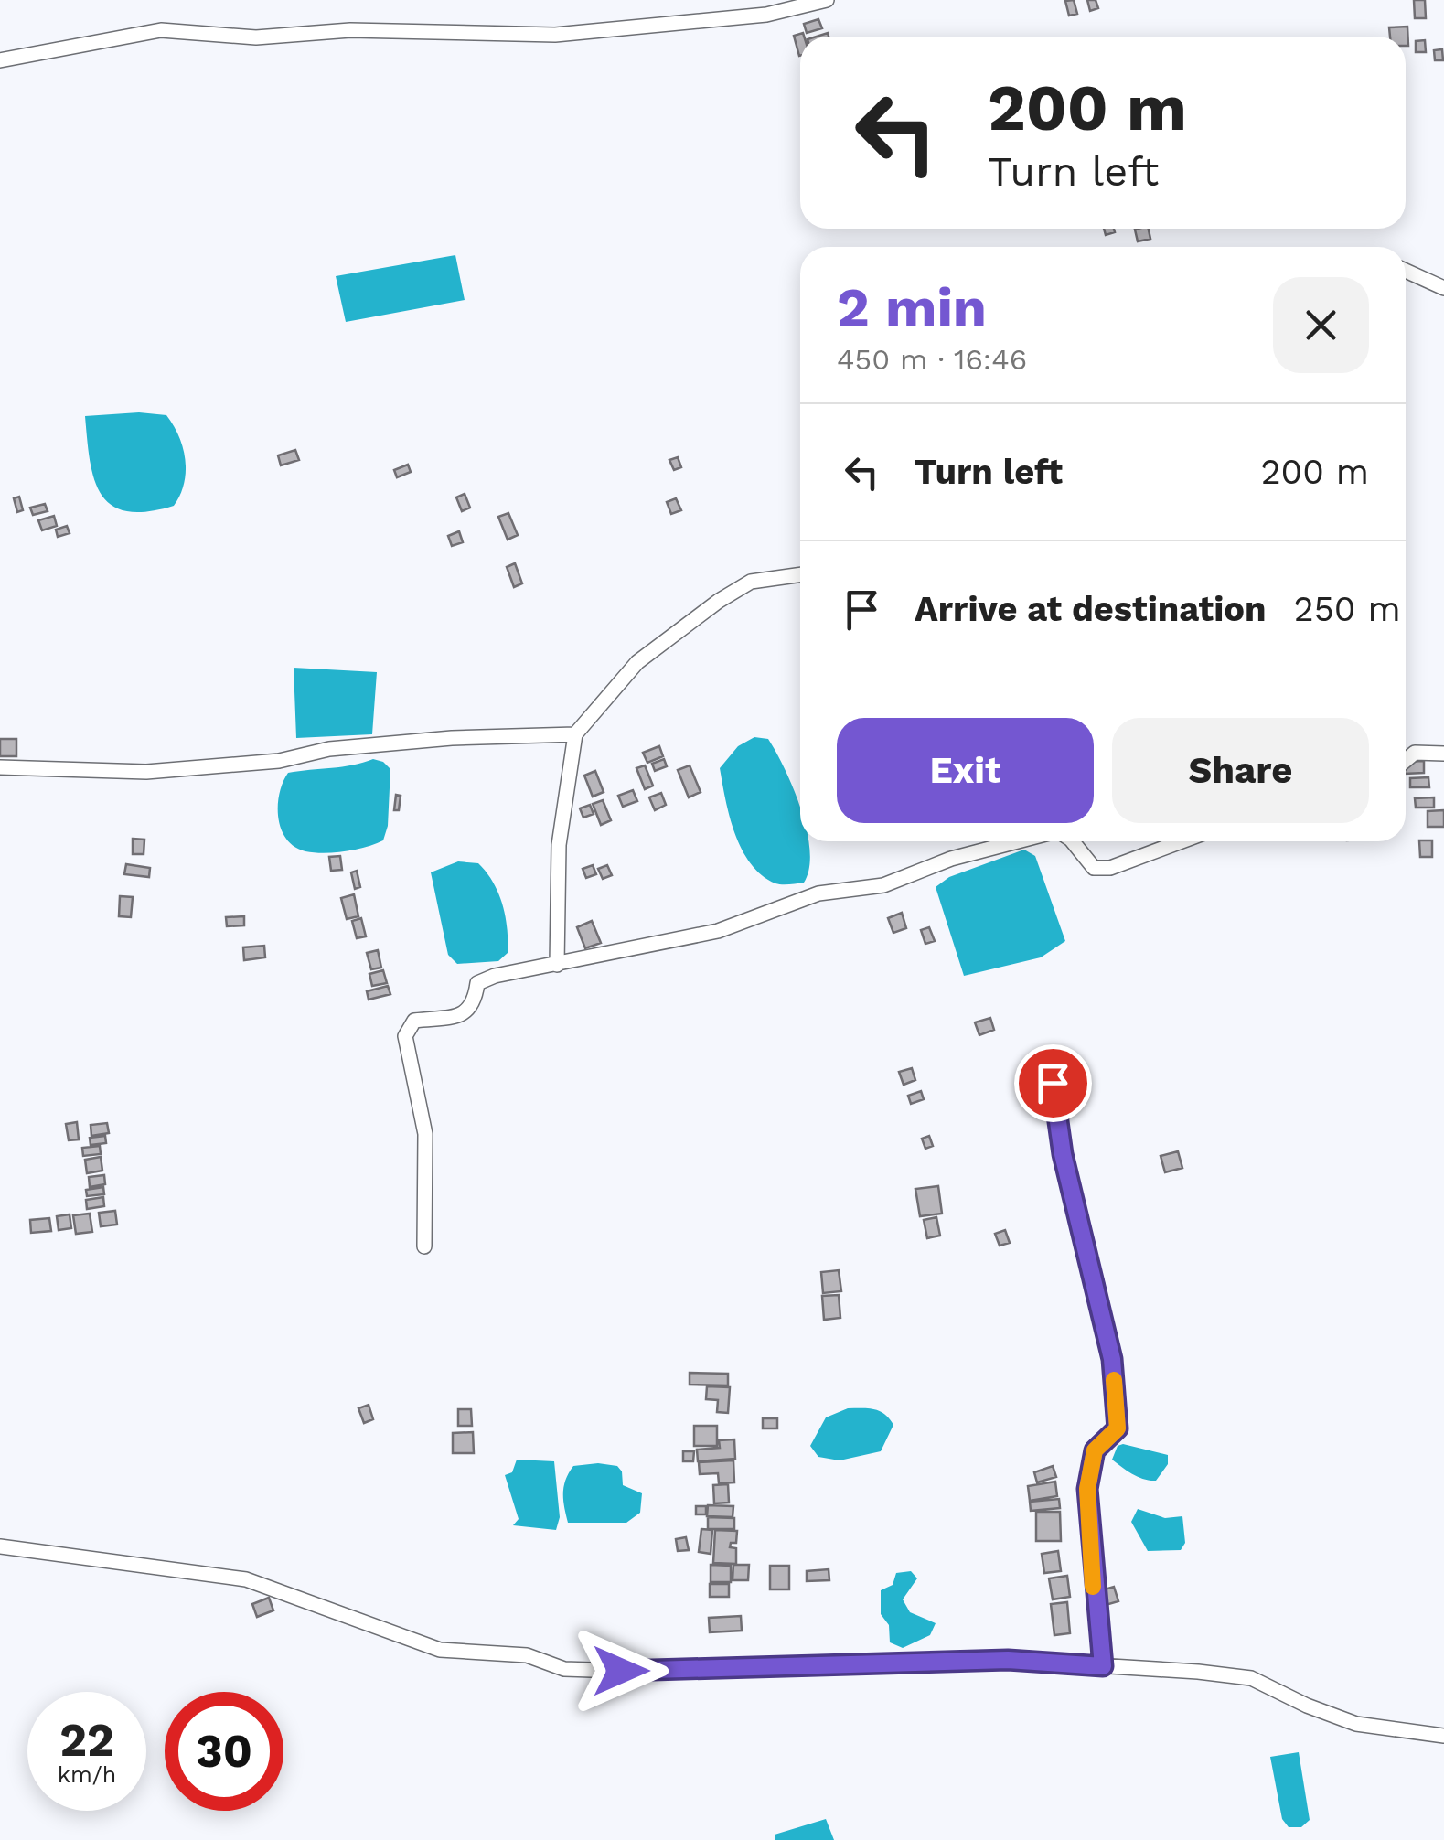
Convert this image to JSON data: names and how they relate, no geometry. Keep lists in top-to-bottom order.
{
  "page": {
    "turn": ["200 m", "Turn left"],
    "heading": ["2 min", "450 m · 16:46"],
    "list": [
      {
        "name": "Turn left",
        "value": "200 m"
      },
      {
        "name": "Arrive at destination",
        "value": "250 m"
      }
    ],
    "buttons": ["Exit", "Share"],
    "speed": "22 km/h",
    "limit": "30"
  }
}
